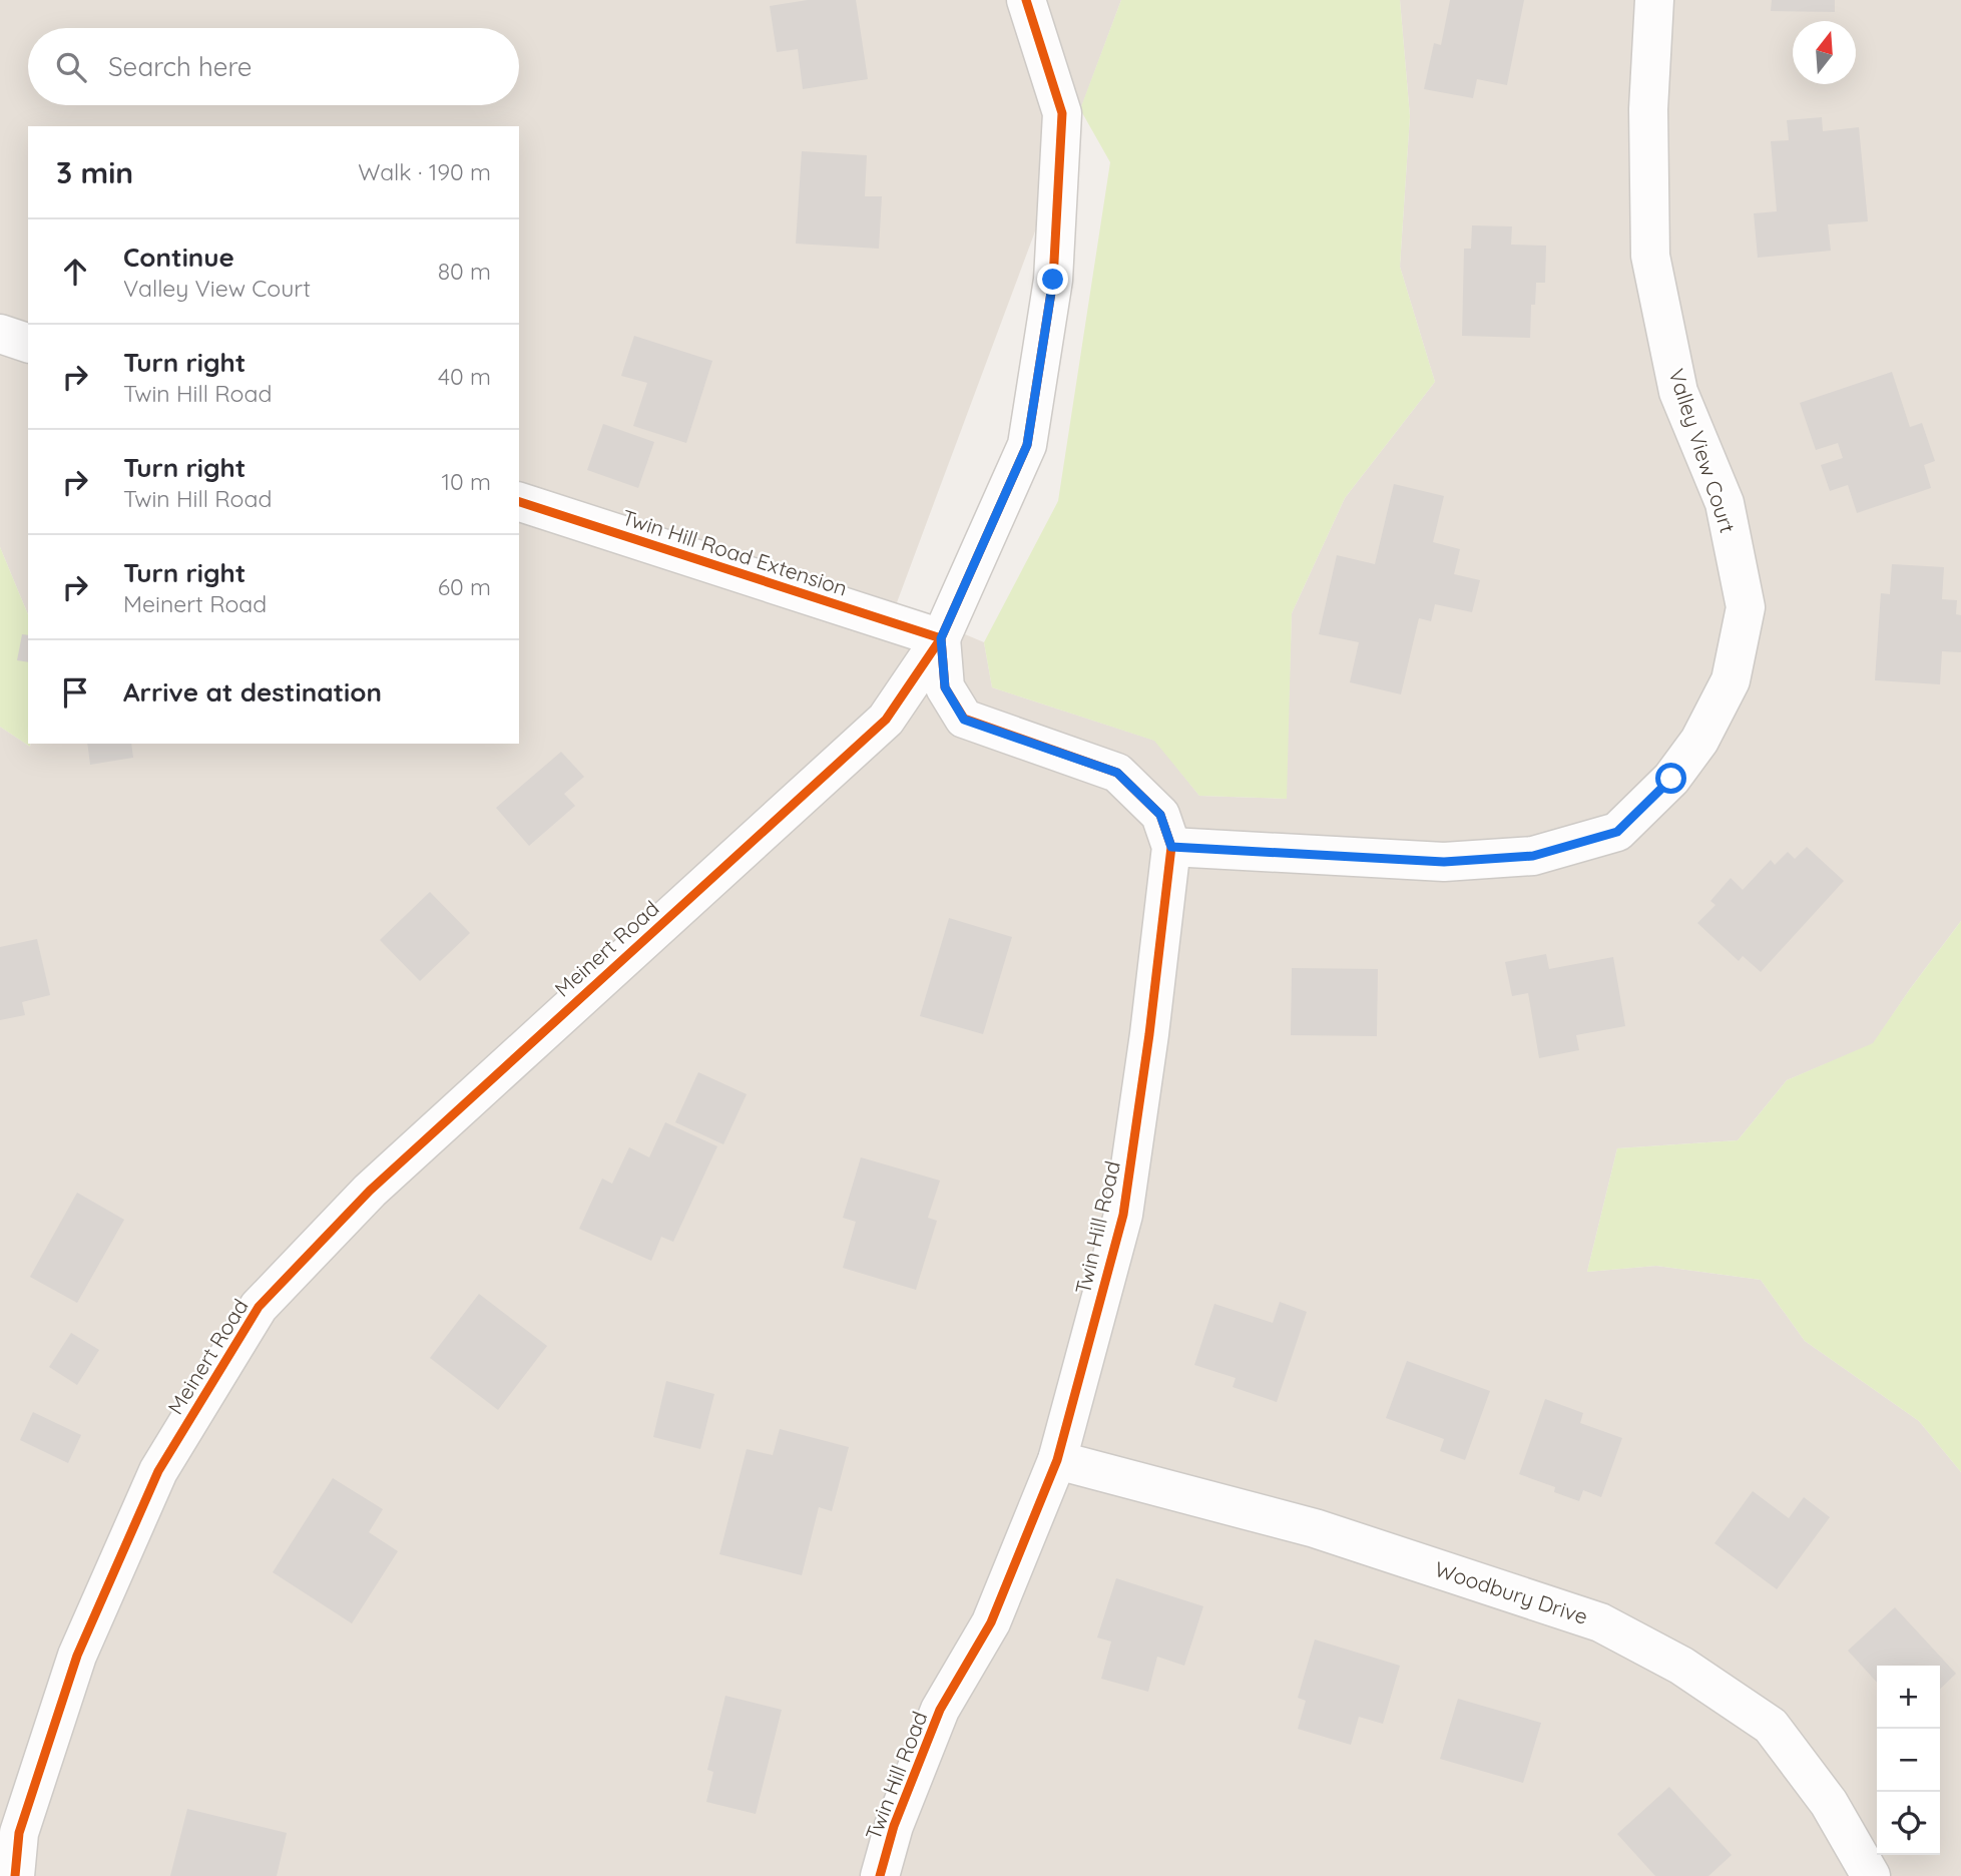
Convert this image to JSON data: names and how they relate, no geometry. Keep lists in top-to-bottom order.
{
  "streets": {
    "street": [
      "Valley View Court",
      "Twin Hill Road Extension",
      "Meinert Road",
      "Twin Hill Road",
      "Woodbury Drive"
    ]
  },
  "crossings": [
    ["Valley View Court", "Twin Hill Road"],
    ["Twin Hill Road Extension", "Meinert Road"],
    ["Twin Hill Road Extension", "Twin Hill Road"],
    ["Meinert Road", "Twin Hill Road"],
    ["Twin Hill Road", "Woodbury Drive"]
  ],
  "north": "top",
  "page": {
    "search": "Search here",
    "heading": ["3 min", "Walk · 190 m"],
    "list": [
      ["Continue", "Valley View Court", "80 m"],
      ["Turn right", "Twin Hill Road", "40 m"],
      ["Turn right", "Twin Hill Road", "10 m"],
      ["Turn right", "Meinert Road", "60 m"],
      "Arrive at destination"
    ],
    "map_buttons": ["+", "−"]
  }
}
